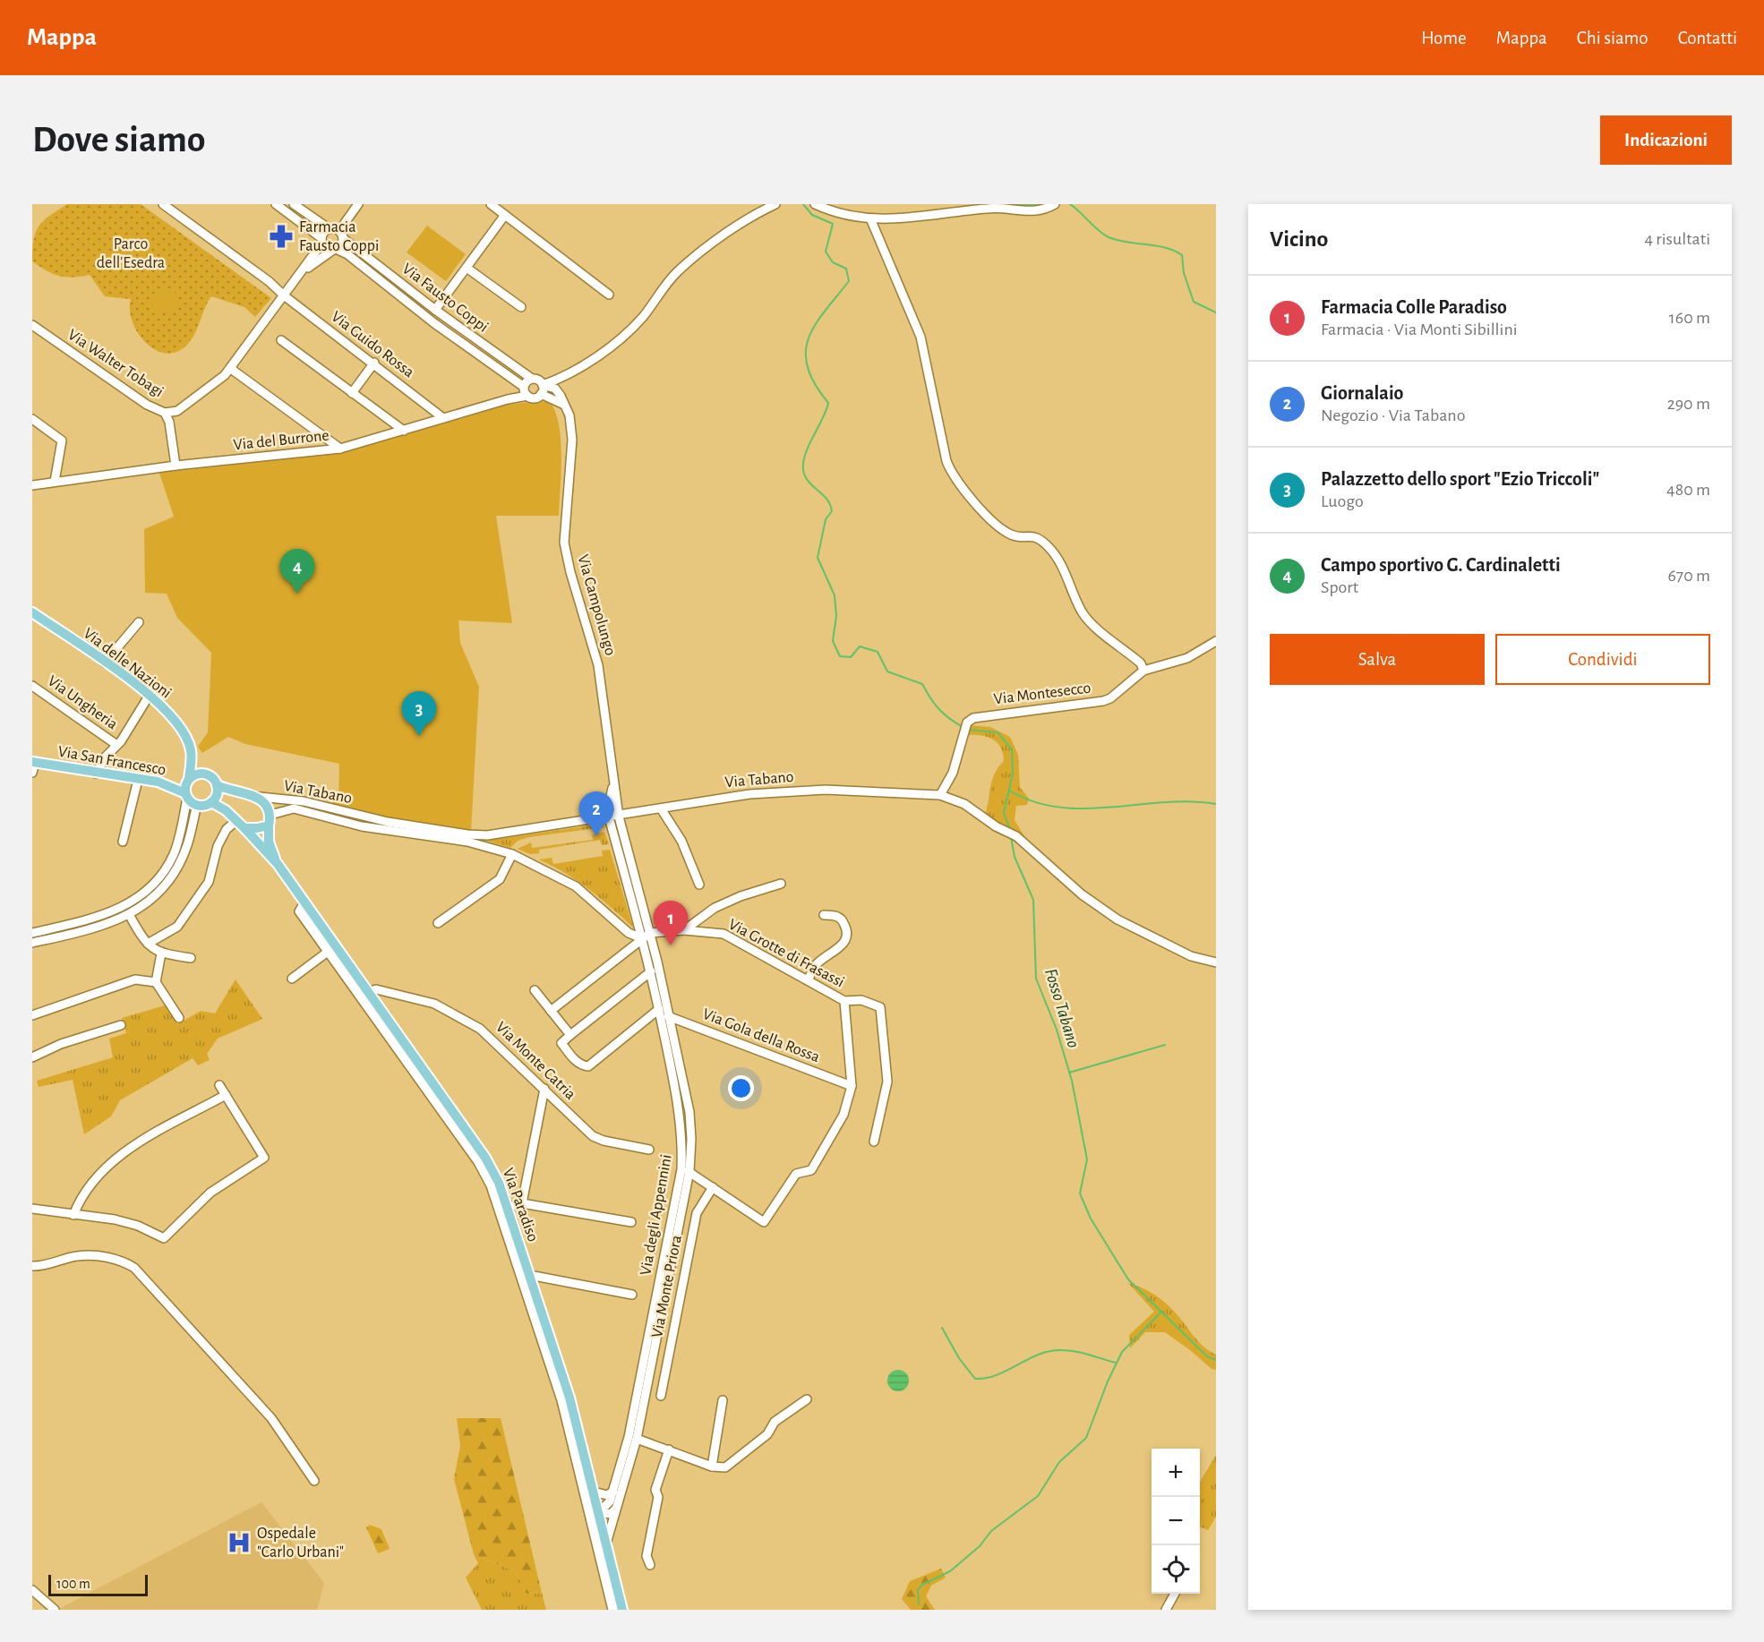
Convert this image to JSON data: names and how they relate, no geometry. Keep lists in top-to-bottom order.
{
  "streets": {
    "main road": ["Via delle Nazioni", "Via San Francesco", "Via Paradiso"],
    "street": [
      "Via Fausto Coppi",
      "Via Guido Rossa",
      "Via Walter Tobagi",
      "Via del Burrone",
      "Via Campolungo",
      "Via Montesecco",
      "Via Ungheria",
      "Via Tabano",
      "Via Grotte di Frasassi",
      "Via Gola della Rossa",
      "Via Monte Catria",
      "Via degli Appennini",
      "Via Monte Priora"
    ]
  },
  "crossings": [
    ["Via Fausto Coppi", "Via del Burrone"],
    ["Via Fausto Coppi", "Via Campolungo"],
    ["Via Guido Rossa", "Via del Burrone"],
    ["Via Walter Tobagi", "Via del Burrone"],
    ["Via del Burrone", "Via Campolungo"],
    ["Via Campolungo", "Via Tabano"],
    ["Via Campolungo", "Via degli Appennini"],
    ["Via delle Nazioni", "Via San Francesco"],
    ["Via Montesecco", "Via Tabano"],
    ["Via Tabano", "Via degli Appennini"],
    ["Via Grotte di Frasassi", "Via Gola della Rossa"],
    ["Via Grotte di Frasassi", "Via degli Appennini"],
    ["Via Grotte di Frasassi", "Via Monte Priora"],
    ["Via Gola della Rossa", "Via degli Appennini"],
    ["Via Monte Catria", "Via Paradiso"],
    ["Via Paradiso", "Via degli Appennini"]
  ],
  "water": ["Fosso Tabano"],
  "parks": ["Parco dell'Esedra"],
  "places": {
    "pharmacy": ["Farmacia Fausto Coppi"],
    "hospital": ["Ospedale \"Carlo Urbani\""]
  },
  "scale_bar": "100 m",
  "page": {
    "header": "Mappa",
    "nav": [
      "Home",
      "Mappa",
      "Chi siamo",
      "Contatti"
    ],
    "buttons": [
      "Indicazioni",
      ["Salva", "Condividi"]
    ],
    "title": "Dove siamo",
    "heading": ["Vicino", "4 risultati"],
    "list": [
      {
        "mark": "1",
        "name": "Farmacia Colle Paradiso",
        "note": "Farmacia · Via Monti Sibillini",
        "value": "160 m"
      },
      {
        "mark": "2",
        "name": "Giornalaio",
        "note": "Negozio · Via Tabano",
        "value": "290 m"
      },
      {
        "mark": "3",
        "name": "Palazzetto dello sport \"Ezio Triccoli\"",
        "note": "Luogo",
        "value": "480 m"
      },
      {
        "mark": "4",
        "name": "Campo sportivo G. Cardinaletti",
        "note": "Sport",
        "value": "670 m"
      }
    ],
    "pins": [
      "4",
      "3",
      "2",
      "1"
    ],
    "map_buttons": ["+", "−"],
    "scale": "100 m"
  }
}
